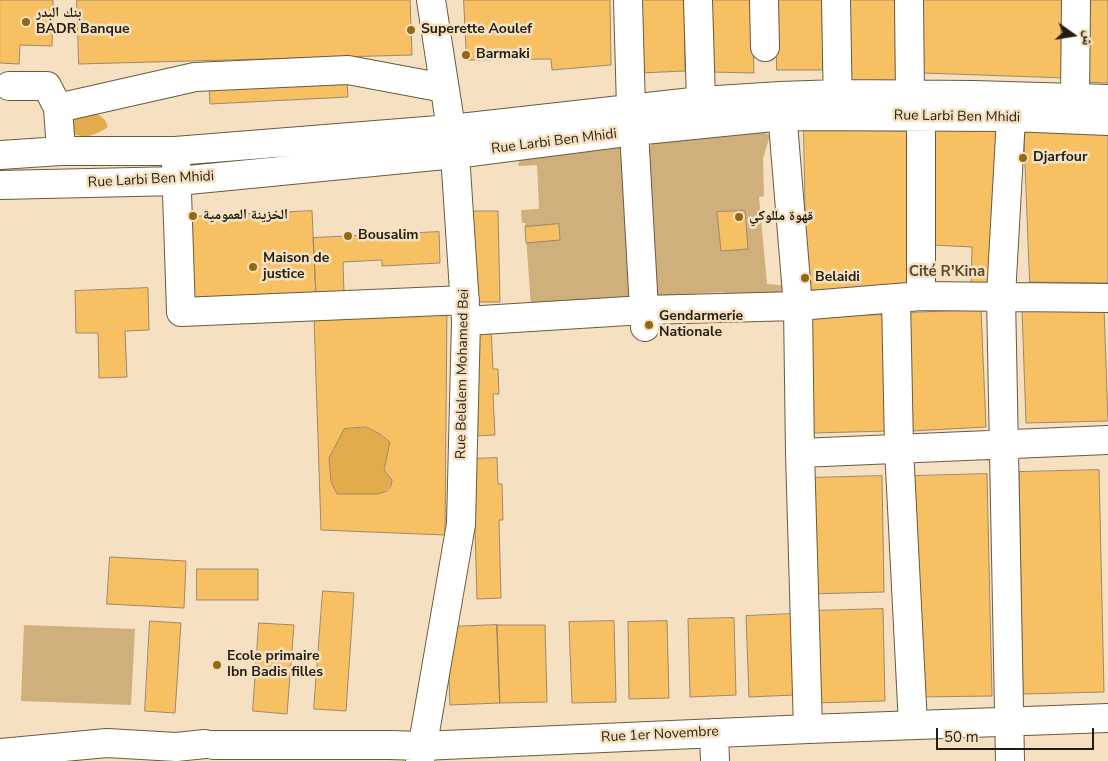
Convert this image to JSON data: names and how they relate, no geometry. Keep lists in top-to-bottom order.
{
  "streets": {
    "street": ["Rue Larbi Ben Mhidi", "Rue Belalem Mohamed Bei", "Rue 1er Novembre"]
  },
  "crossings": [
    ["Rue Larbi Ben Mhidi", "Rue Belalem Mohamed Bei"],
    ["Rue Belalem Mohamed Bei", "Rue 1er Novembre"]
  ],
  "districts": ["Cité R'Kina"],
  "places": [
    "بنك البدر BADR Banque",
    "Superette Aoulef",
    "Barmaki",
    "Djarfour",
    "الخزينة العمومية",
    "قهوة مللوكي",
    "Bousalim",
    "Maison de justice",
    "Belaidi",
    "Gendarmerie Nationale",
    "Ecole primaire Ibn Badis filles"
  ],
  "scale_bar": "50 m",
  "north": "right"
}
